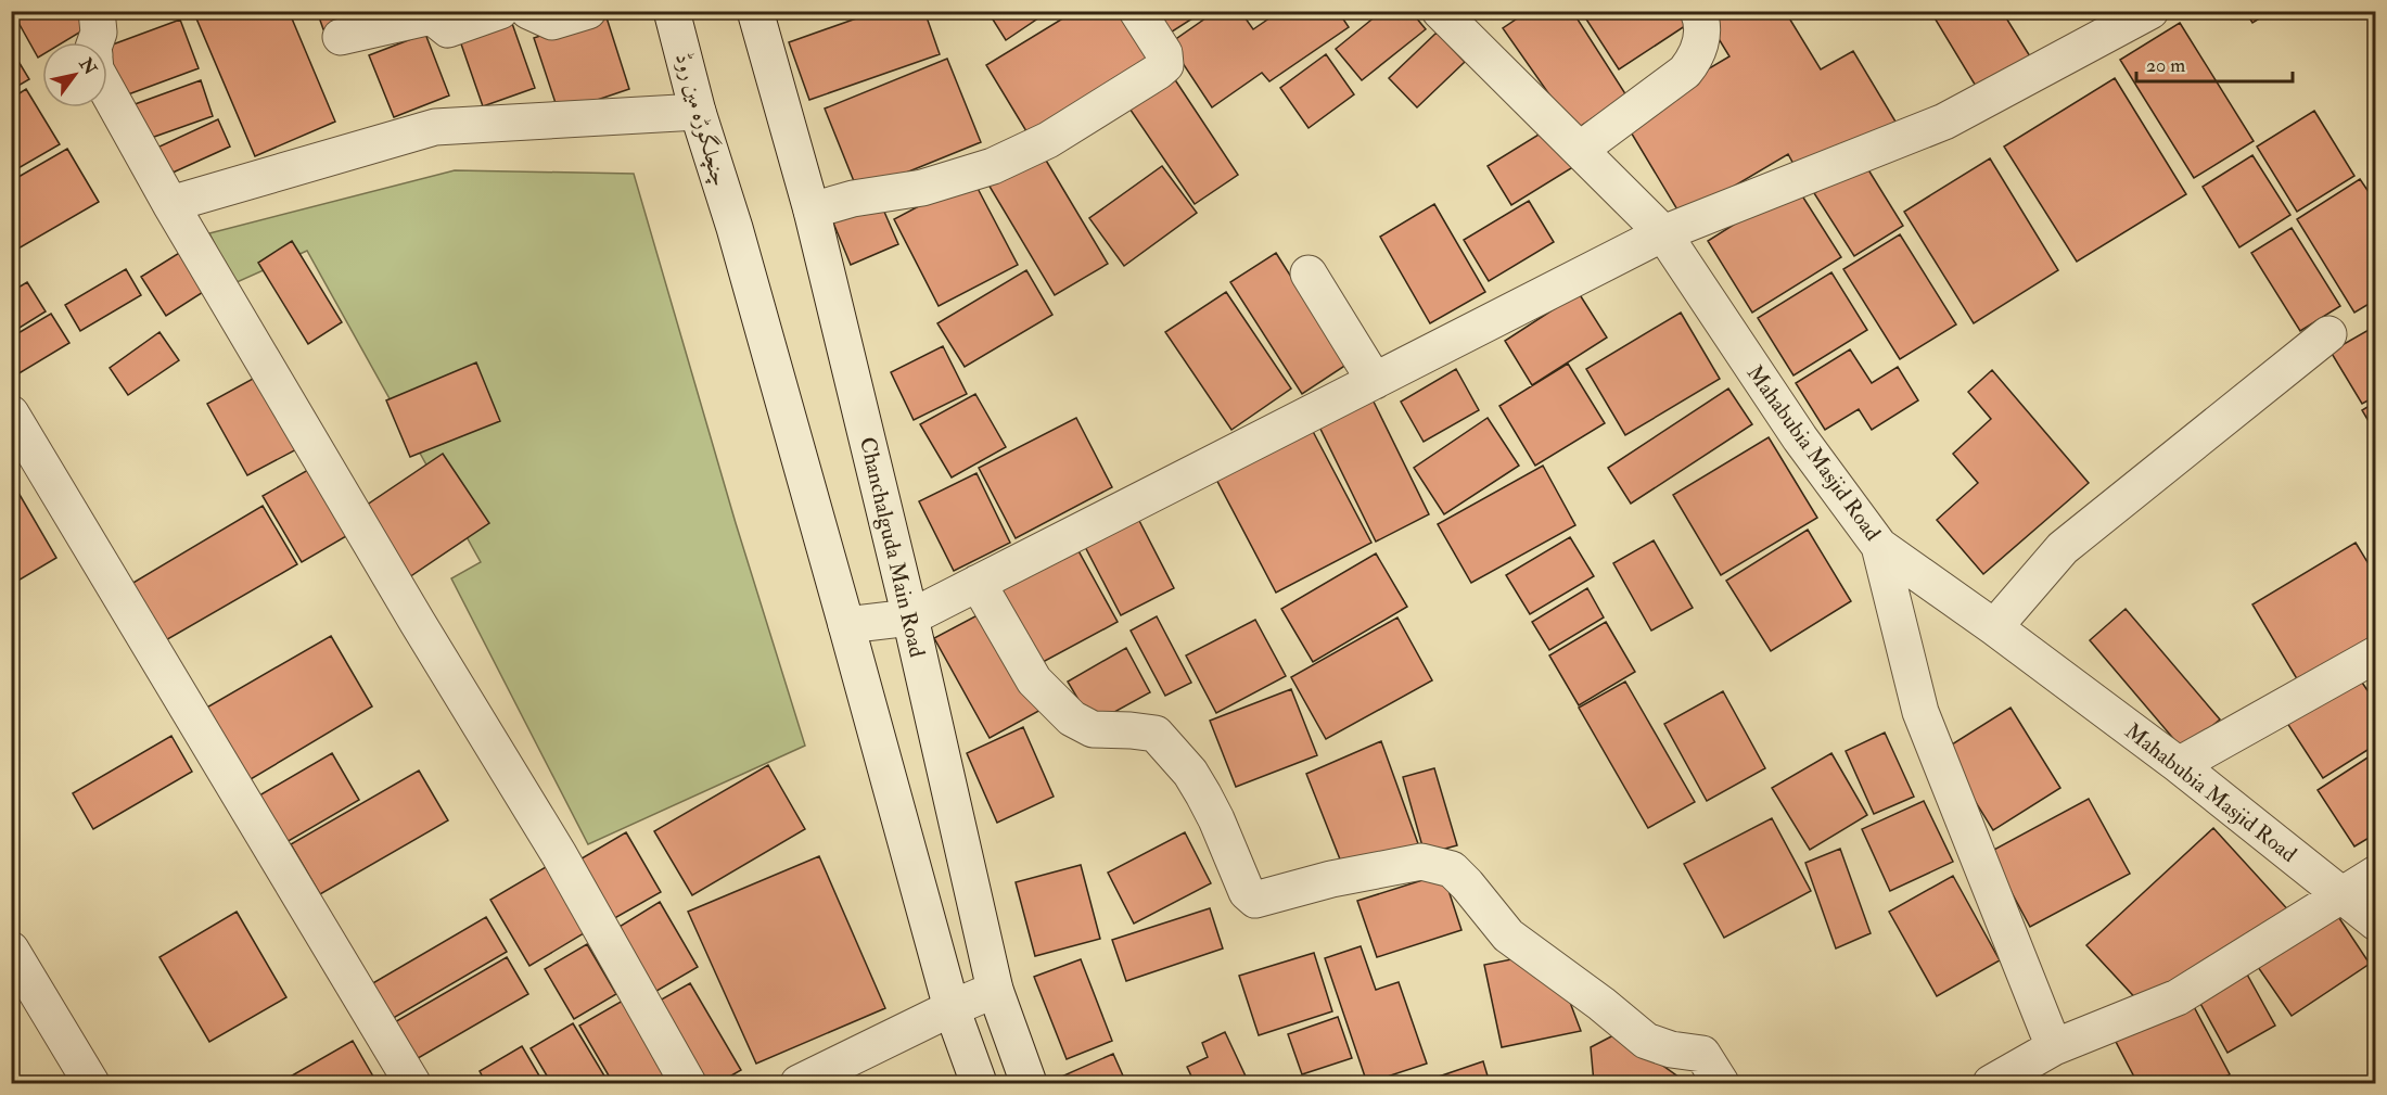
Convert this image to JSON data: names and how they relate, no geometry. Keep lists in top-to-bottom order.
{
  "streets": {
    "street": ["چنچلگوڑہ مین روڈ", "Mahabubia Masjid Road", "Chanchalguda Main Road"]
  },
  "scale_bar": "20 m",
  "north": "top right"
}
